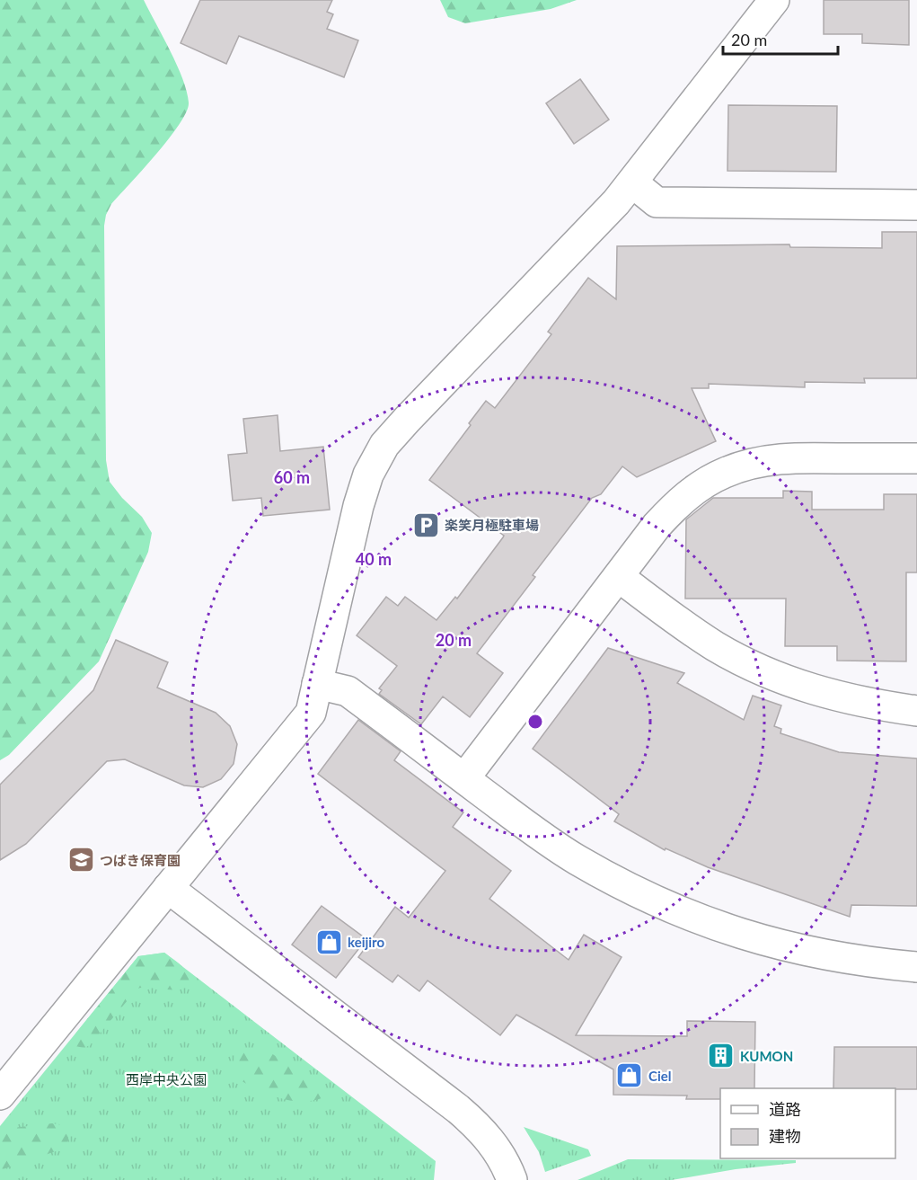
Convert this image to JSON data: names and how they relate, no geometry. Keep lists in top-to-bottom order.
{
  "parks": ["西岸中央公園"],
  "places": {
    "parking": ["楽笑月極駐車場"],
    "school or university": ["つばき保育園"],
    "shop": ["keijiro", "Ciel"],
    "building": ["KUMON"]
  },
  "legend": ["道路", "建物"],
  "scale_bar": "20 m",
  "rings": ["60 m", "40 m", "20 m"]
}
